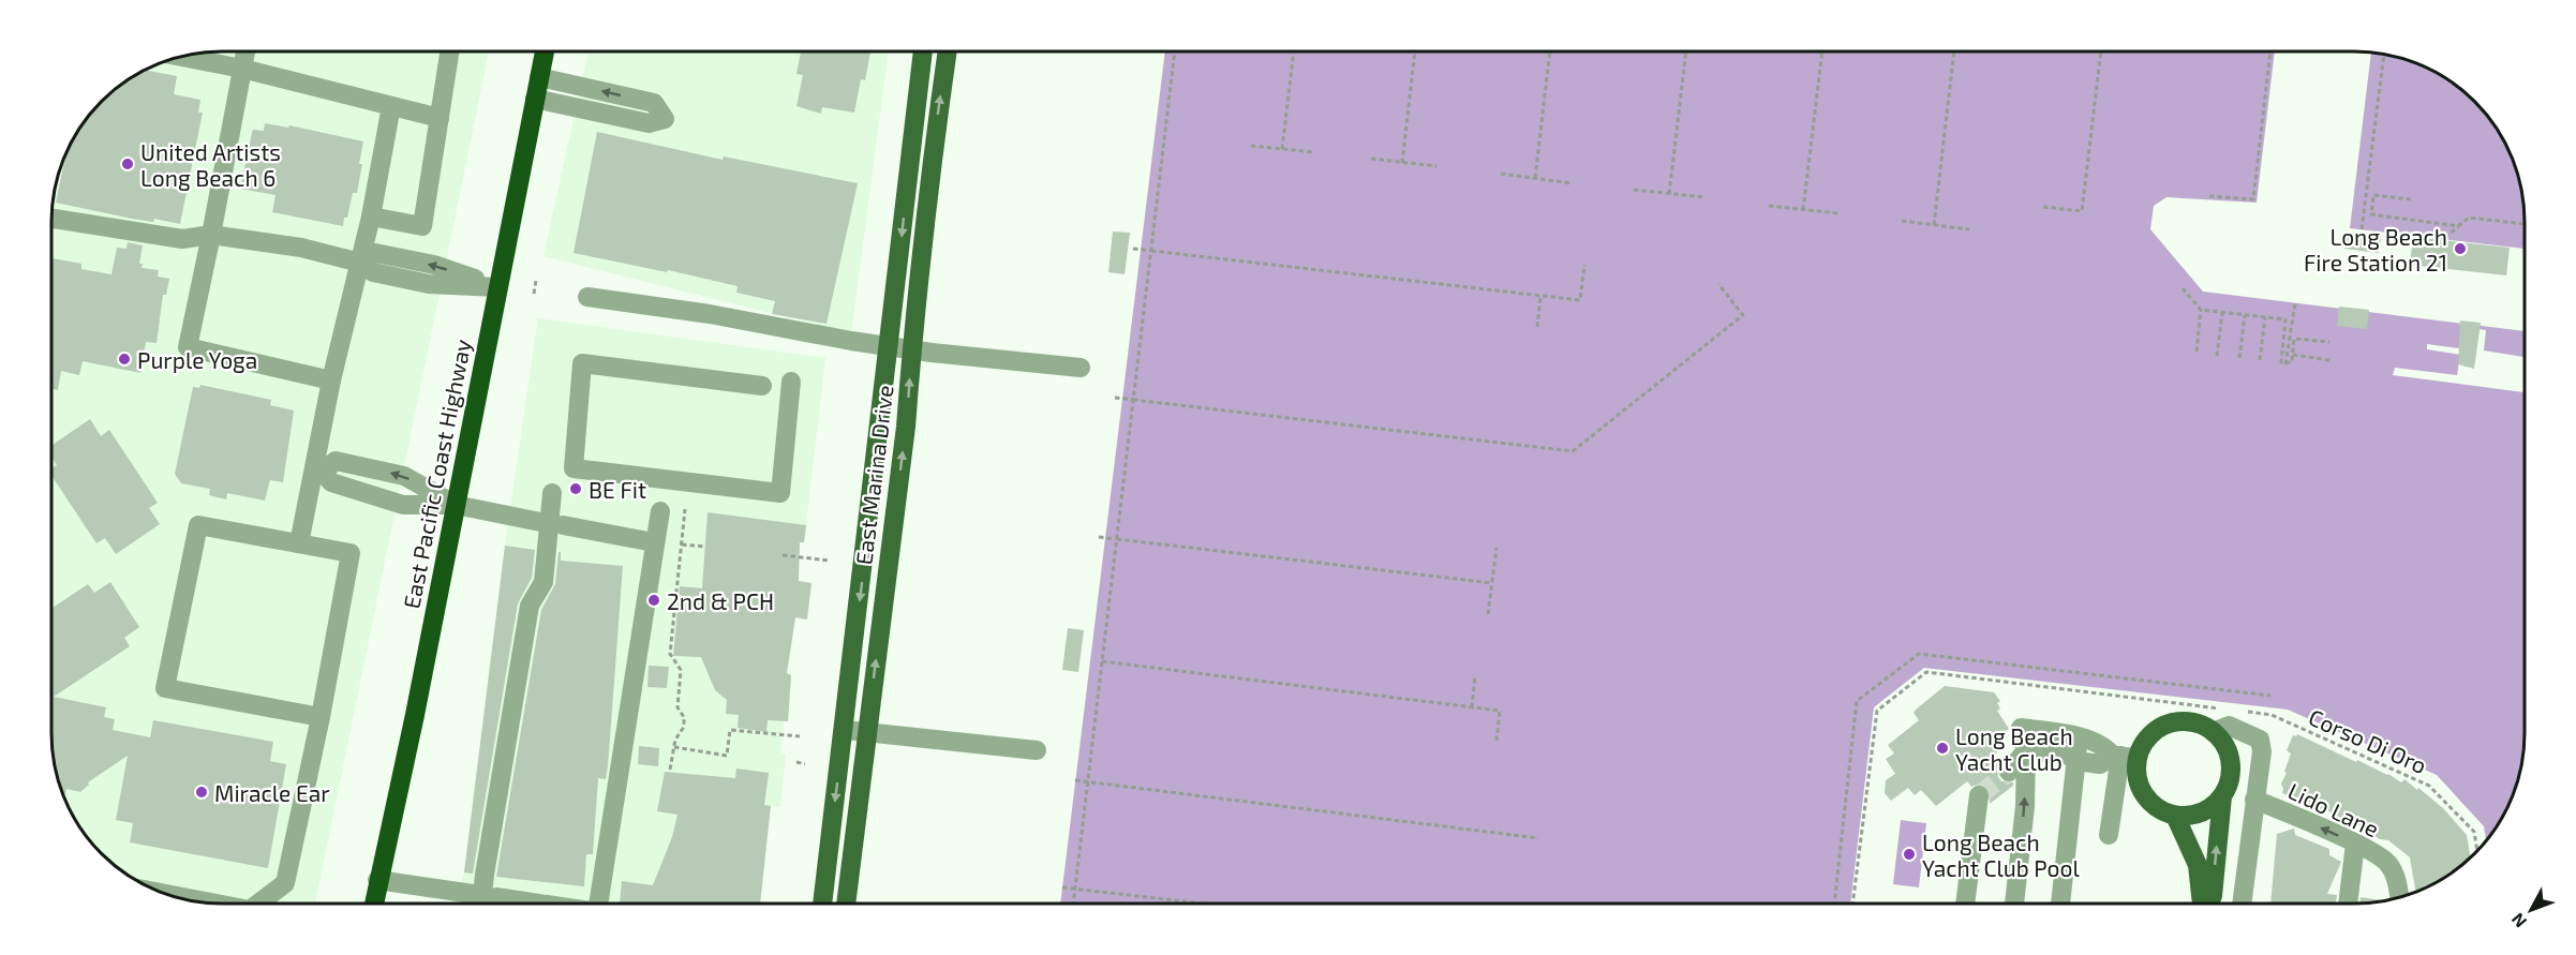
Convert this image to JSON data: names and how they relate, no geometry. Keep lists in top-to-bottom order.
{
  "streets": {
    "highway": ["East Pacific Coast Highway"],
    "main road": ["East Marina Drive"],
    "street": ["Lido Lane"],
    "path": ["Corso Di Oro"]
  },
  "one_way": ["Lido Lane"],
  "places": [
    "United Artists Long Beach 6",
    "Long Beach Fire Station 21",
    "Purple Yoga",
    "BE Fit",
    "2nd & PCH",
    "Long Beach Yacht Club",
    "Miracle Ear",
    "Long Beach Yacht Club Pool"
  ],
  "north": "bottom left"
}
